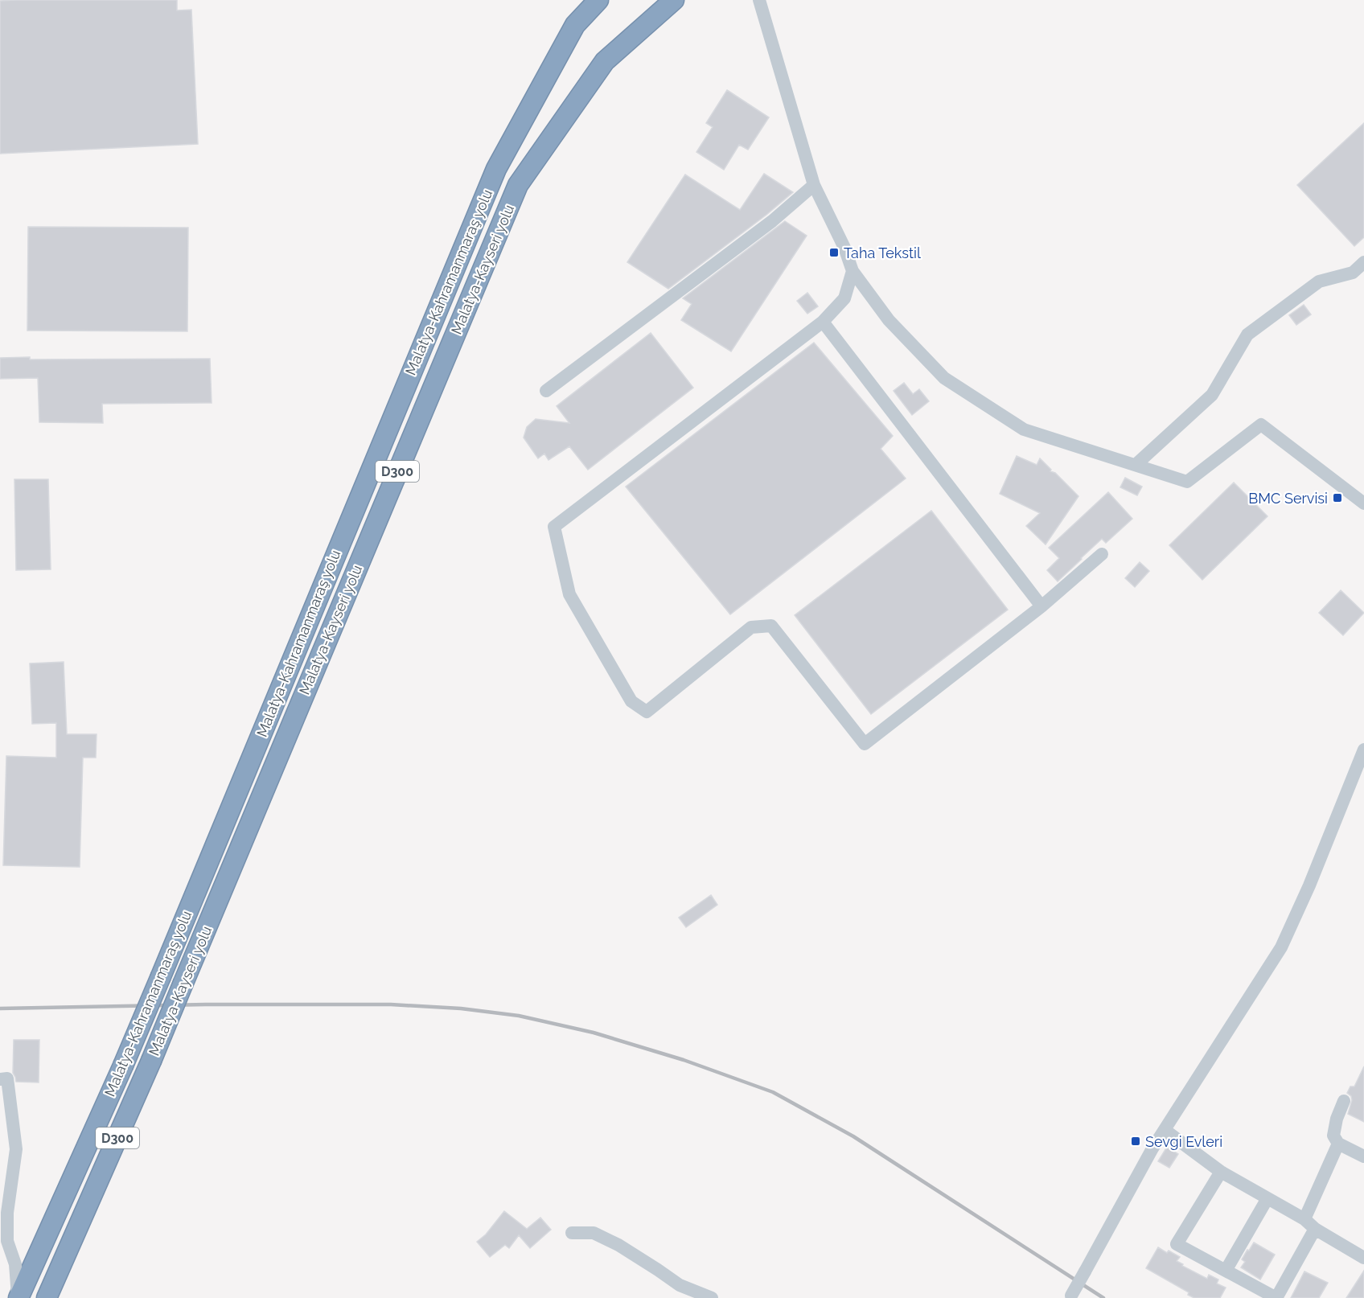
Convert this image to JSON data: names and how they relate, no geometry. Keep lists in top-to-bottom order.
{
  "streets": {
    "highway": ["Malatya-Kayseri yolu", "Malatya-Kahramanmaraş yolu", "D300"]
  },
  "places": {
    "transit": ["Taha Tekstil", "BMC Servisi", "Sevgi Evleri"]
  }
}
